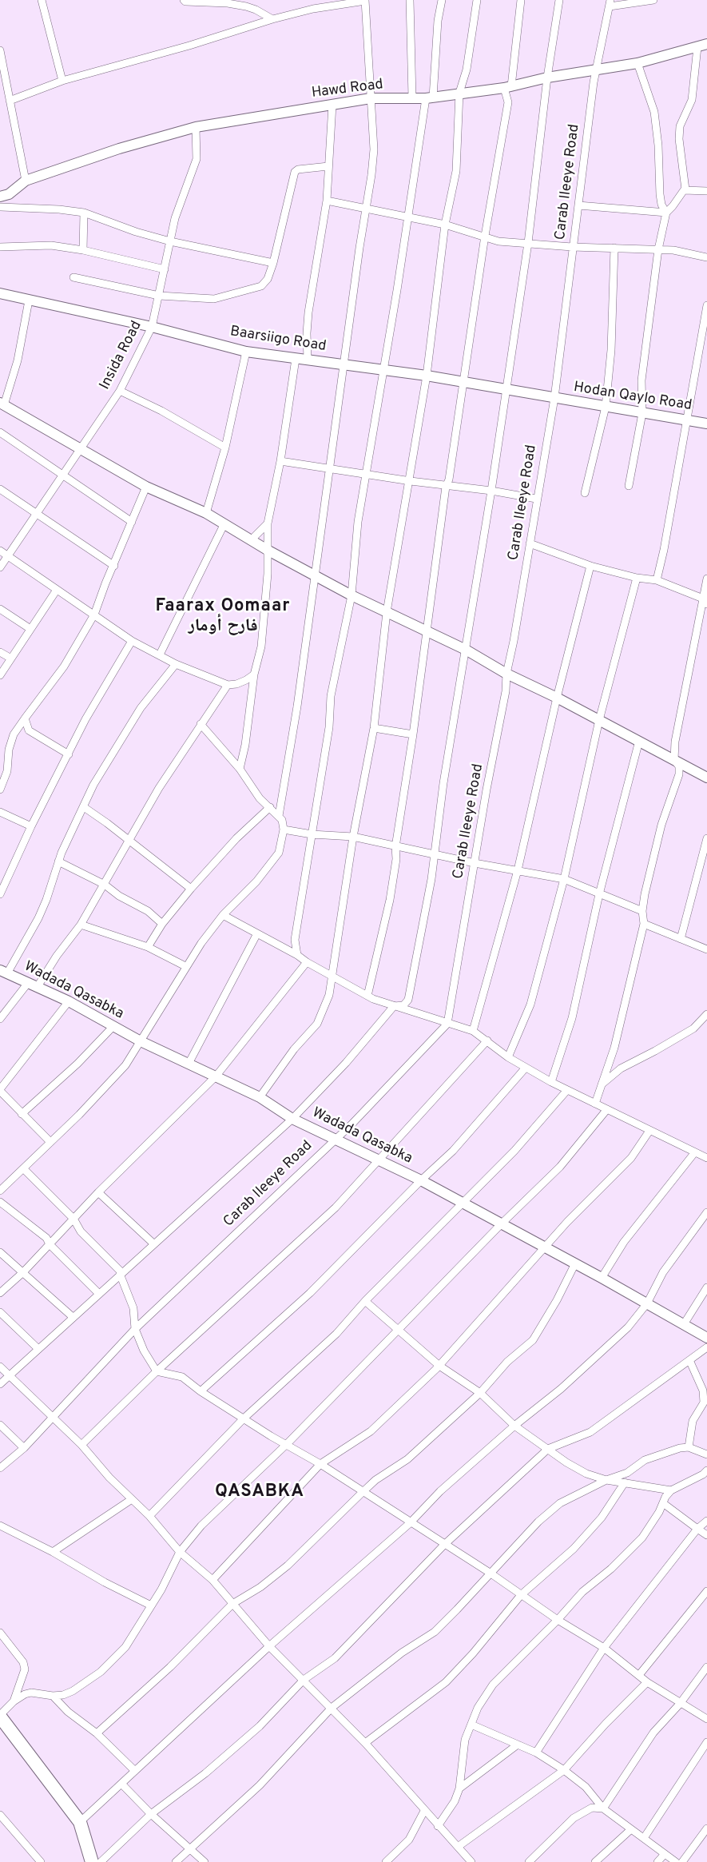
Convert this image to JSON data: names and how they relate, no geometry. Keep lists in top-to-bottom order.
{
  "streets": {
    "street": [
      "Hawd Road",
      "Carab Ileeye Road",
      "Baarsiigo Road",
      "Insida Road",
      "Hodan Qaylo Road",
      "Wadada Qasabka"
    ]
  },
  "crossings": [
    ["Hawd Road", "Carab Ileeye Road"],
    ["Hawd Road", "Insida Road"],
    ["Carab Ileeye Road", "Baarsiigo Road"],
    ["Carab Ileeye Road", "Hodan Qaylo Road"],
    ["Carab Ileeye Road", "Wadada Qasabka"],
    ["Baarsiigo Road", "Insida Road"],
    ["Baarsiigo Road", "Hodan Qaylo Road"]
  ],
  "districts": ["Faarax Oomaar فارح أومار", "QASABKA"]
}
